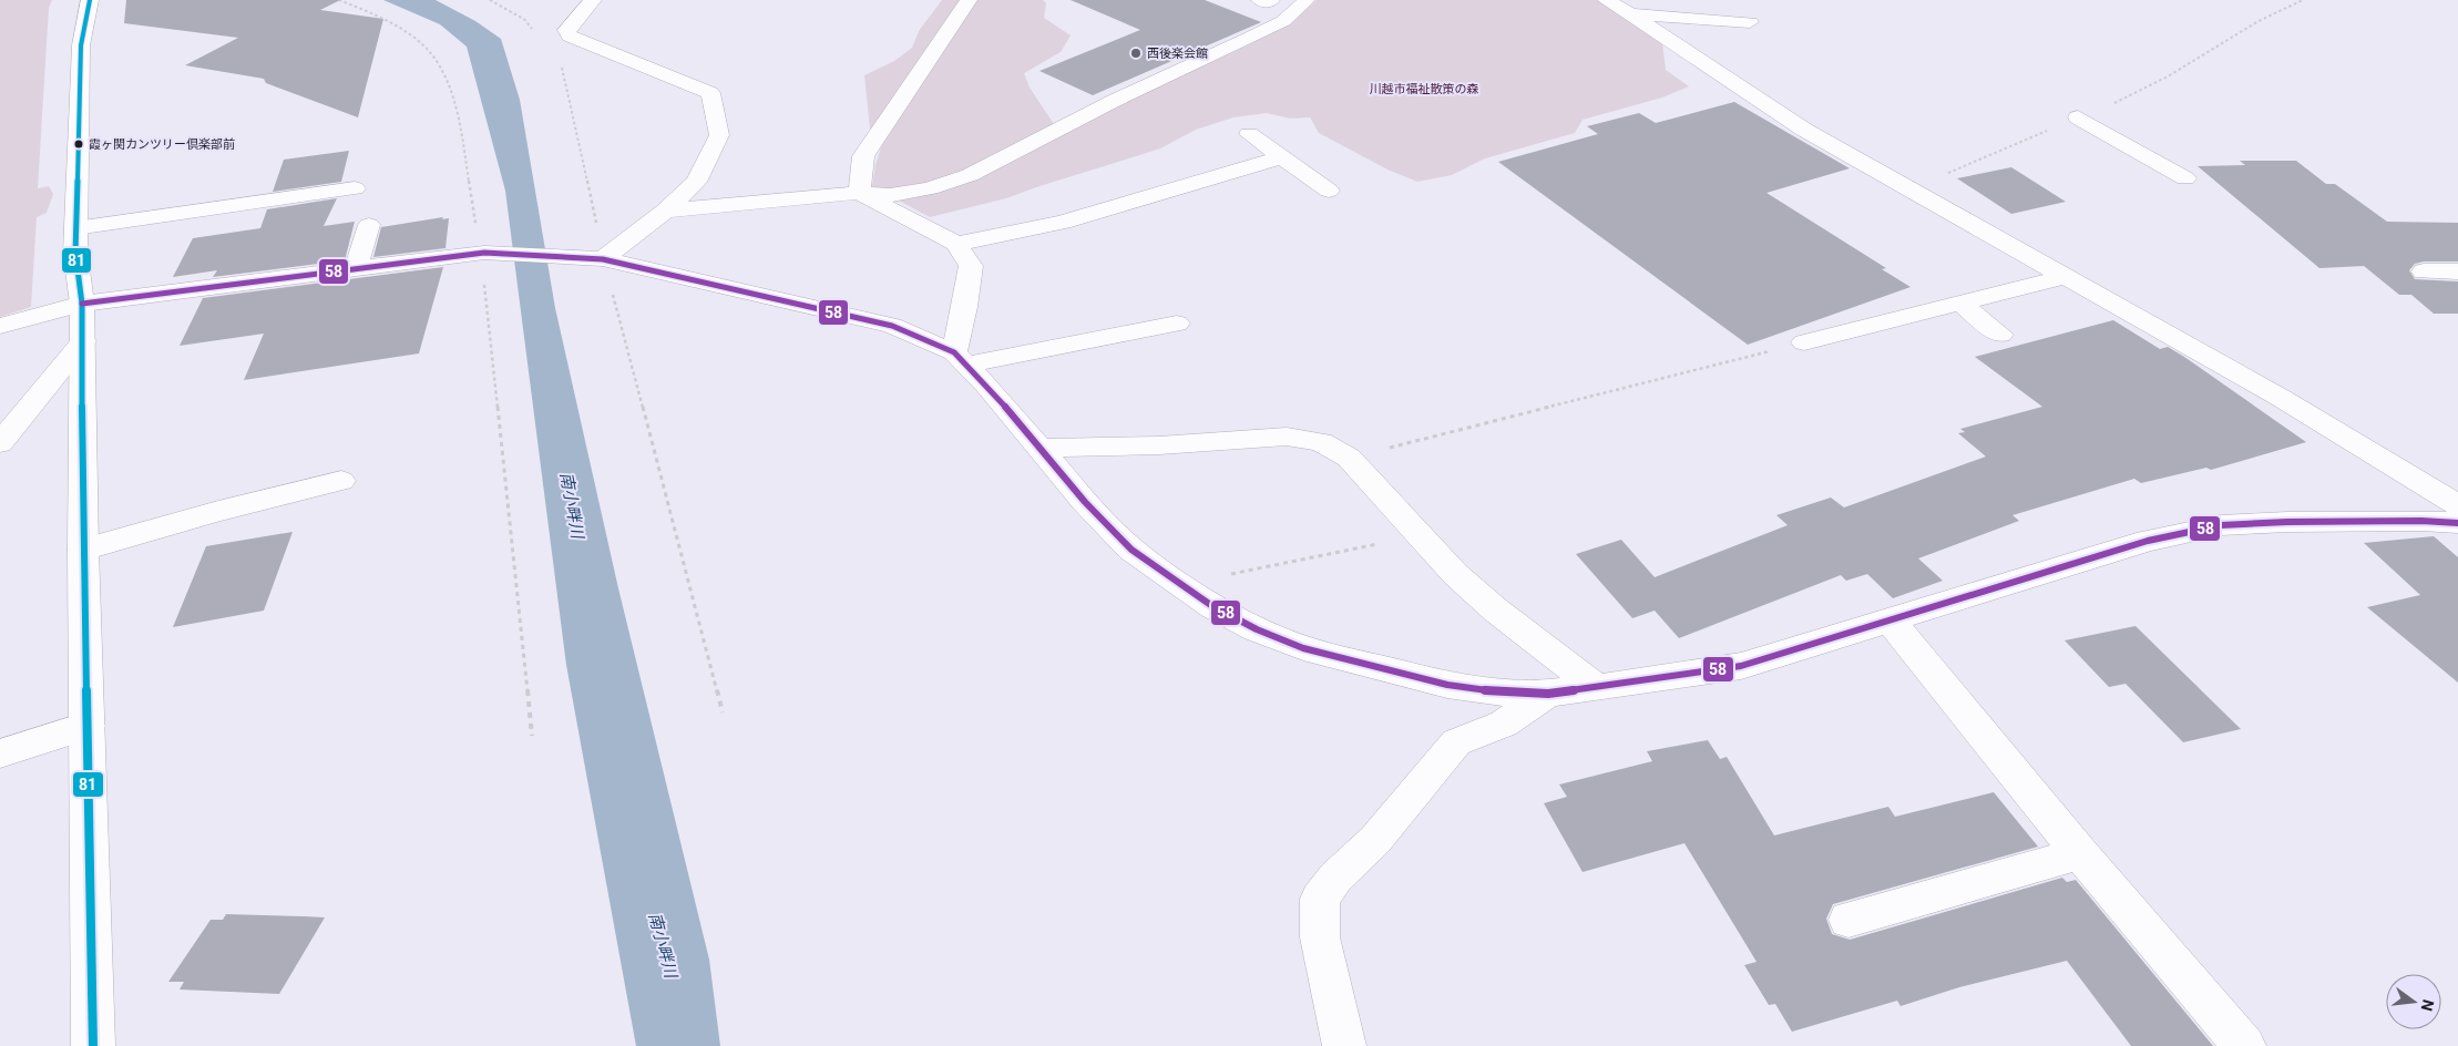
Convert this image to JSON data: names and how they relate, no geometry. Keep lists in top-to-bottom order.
{
  "water": ["南小畔川"],
  "parks": ["川越市福祉散策の森"],
  "places": ["西後楽会館", "霞ヶ関カンツリー倶楽部前"],
  "lines": ["transit line 81", "transit line 58"],
  "north": "right"
}
